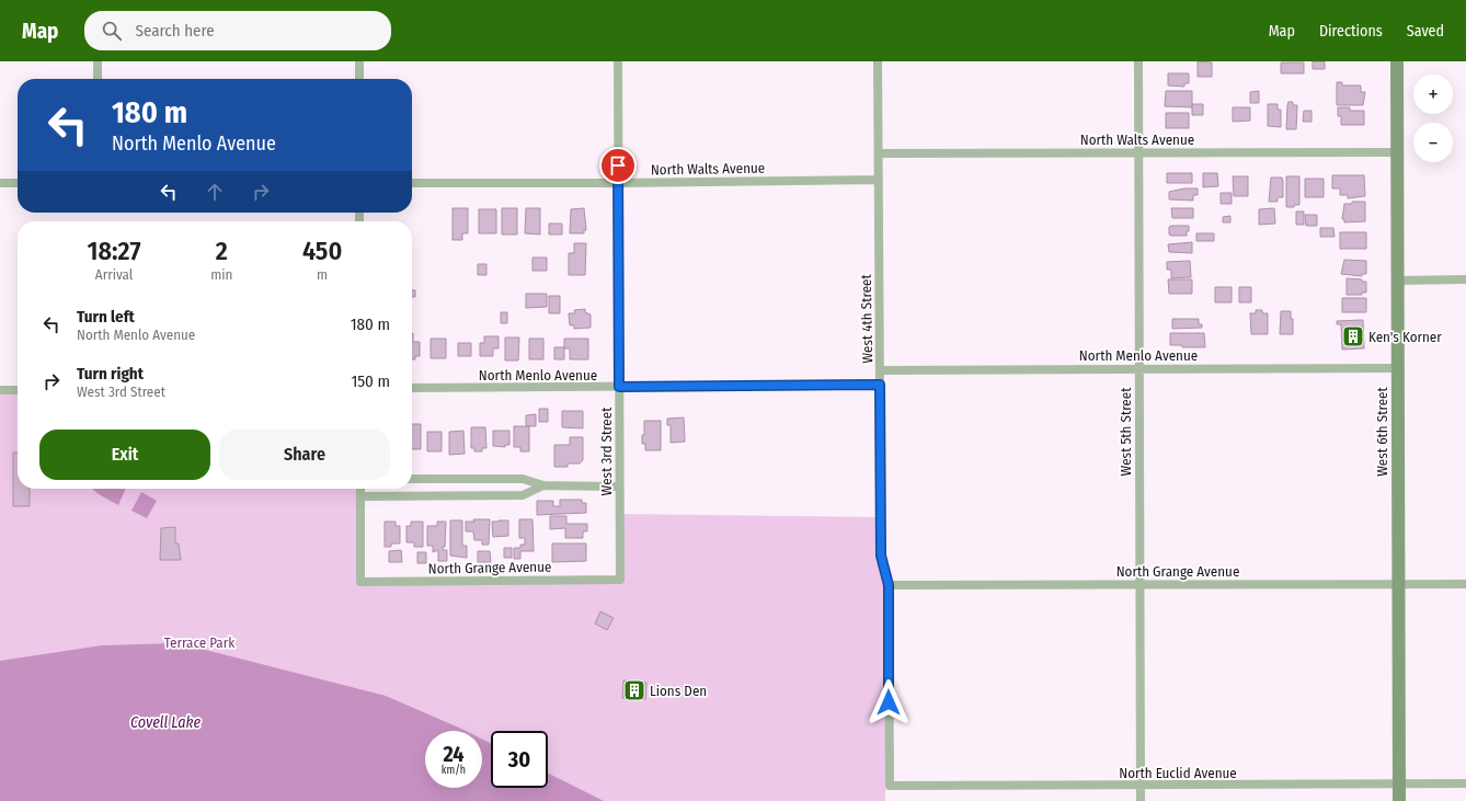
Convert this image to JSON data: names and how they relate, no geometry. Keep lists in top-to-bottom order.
{
  "streets": {
    "main road": ["West 6th Street"],
    "street": [
      "North Walts Avenue",
      "West 4th Street",
      "North Menlo Avenue",
      "West 5th Street",
      "West 3rd Street",
      "North Grange Avenue",
      "North Euclid Avenue"
    ]
  },
  "crossings": [
    ["North Walts Avenue", "West 4th Street"],
    ["North Walts Avenue", "West 5th Street"],
    ["North Walts Avenue", "West 6th Street"],
    ["North Walts Avenue", "West 3rd Street"],
    ["West 4th Street", "North Menlo Avenue"],
    ["West 4th Street", "North Grange Avenue"],
    ["West 4th Street", "North Euclid Avenue"],
    ["North Menlo Avenue", "West 5th Street"],
    ["North Menlo Avenue", "West 6th Street"],
    ["North Menlo Avenue", "West 3rd Street"],
    ["West 5th Street", "North Grange Avenue"],
    ["West 5th Street", "North Euclid Avenue"],
    ["West 6th Street", "North Grange Avenue"],
    ["West 6th Street", "North Euclid Avenue"],
    ["West 3rd Street", "North Grange Avenue"]
  ],
  "water": ["Covell Lake"],
  "parks": ["Terrace Park"],
  "places": {
    "building": ["Ken's Korner", "Lions Den"]
  },
  "page": {
    "header": "Map",
    "search": "Search here",
    "nav": ["Map", "Directions", "Saved"],
    "map_buttons": ["+", "−"],
    "turn": ["180 m", "North Menlo Avenue"],
    "eta": [
      "18:27",
      "Arrival",
      "2",
      "min",
      "450",
      "m"
    ],
    "list": [
      {
        "name": "Turn left",
        "note": "North Menlo Avenue",
        "value": "180 m"
      },
      {
        "name": "Turn right",
        "note": "West 3rd Street",
        "value": "150 m"
      }
    ],
    "buttons": ["Exit", "Share"],
    "speed": "24 km/h",
    "limit": "30"
  }
}
